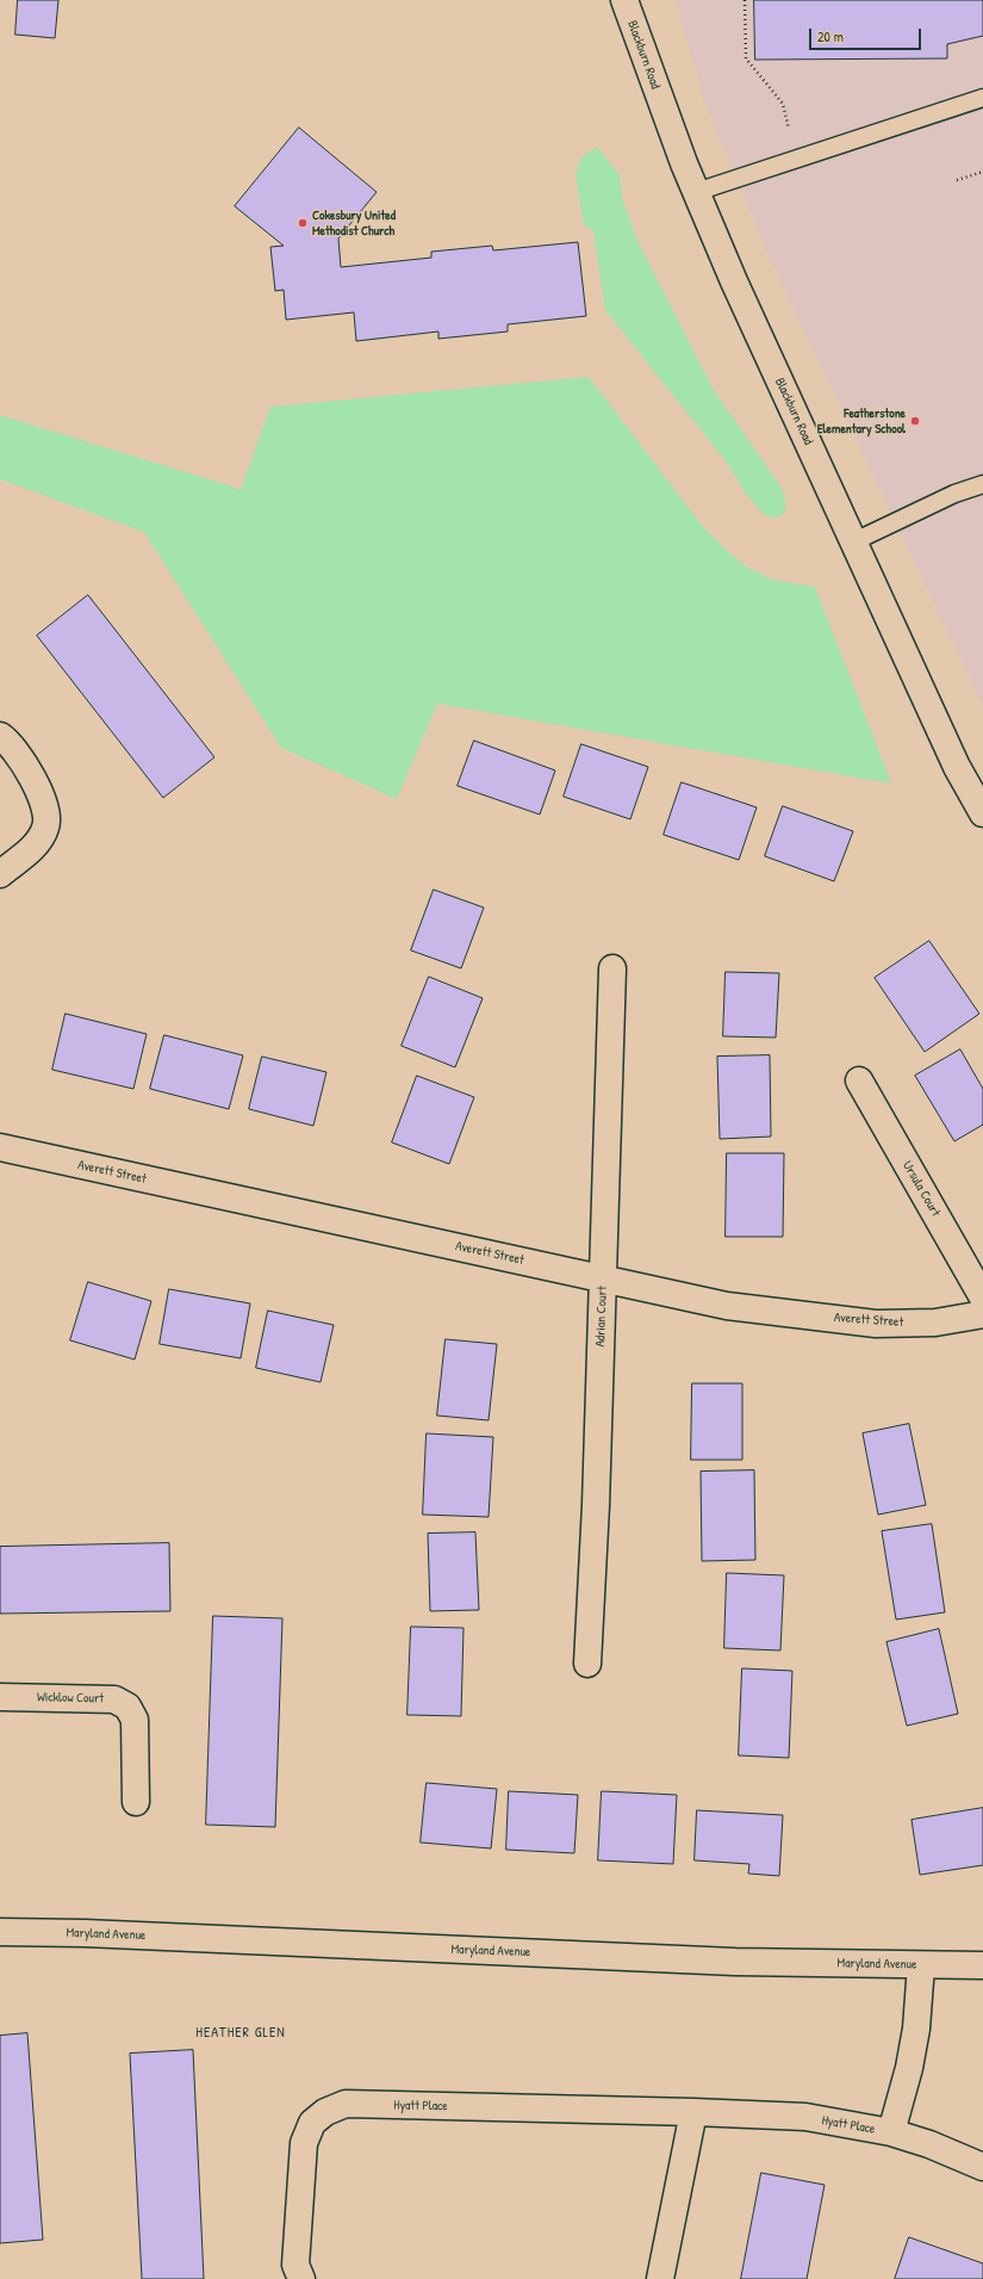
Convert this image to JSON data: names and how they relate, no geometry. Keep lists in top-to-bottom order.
{
  "streets": {
    "street": [
      "Blackburn Road",
      "Averett Street",
      "Ursula Court",
      "Adrian Court",
      "Wicklow Court",
      "Maryland Avenue",
      "Hyatt Place"
    ]
  },
  "crossings": [
    ["Averett Street", "Adrian Court"],
    ["Maryland Avenue", "Hyatt Place"]
  ],
  "districts": ["HEATHER GLEN"],
  "places": ["Cokesbury United Methodist Church", "Featherstone Elementary School"],
  "scale_bar": "20 m"
}
